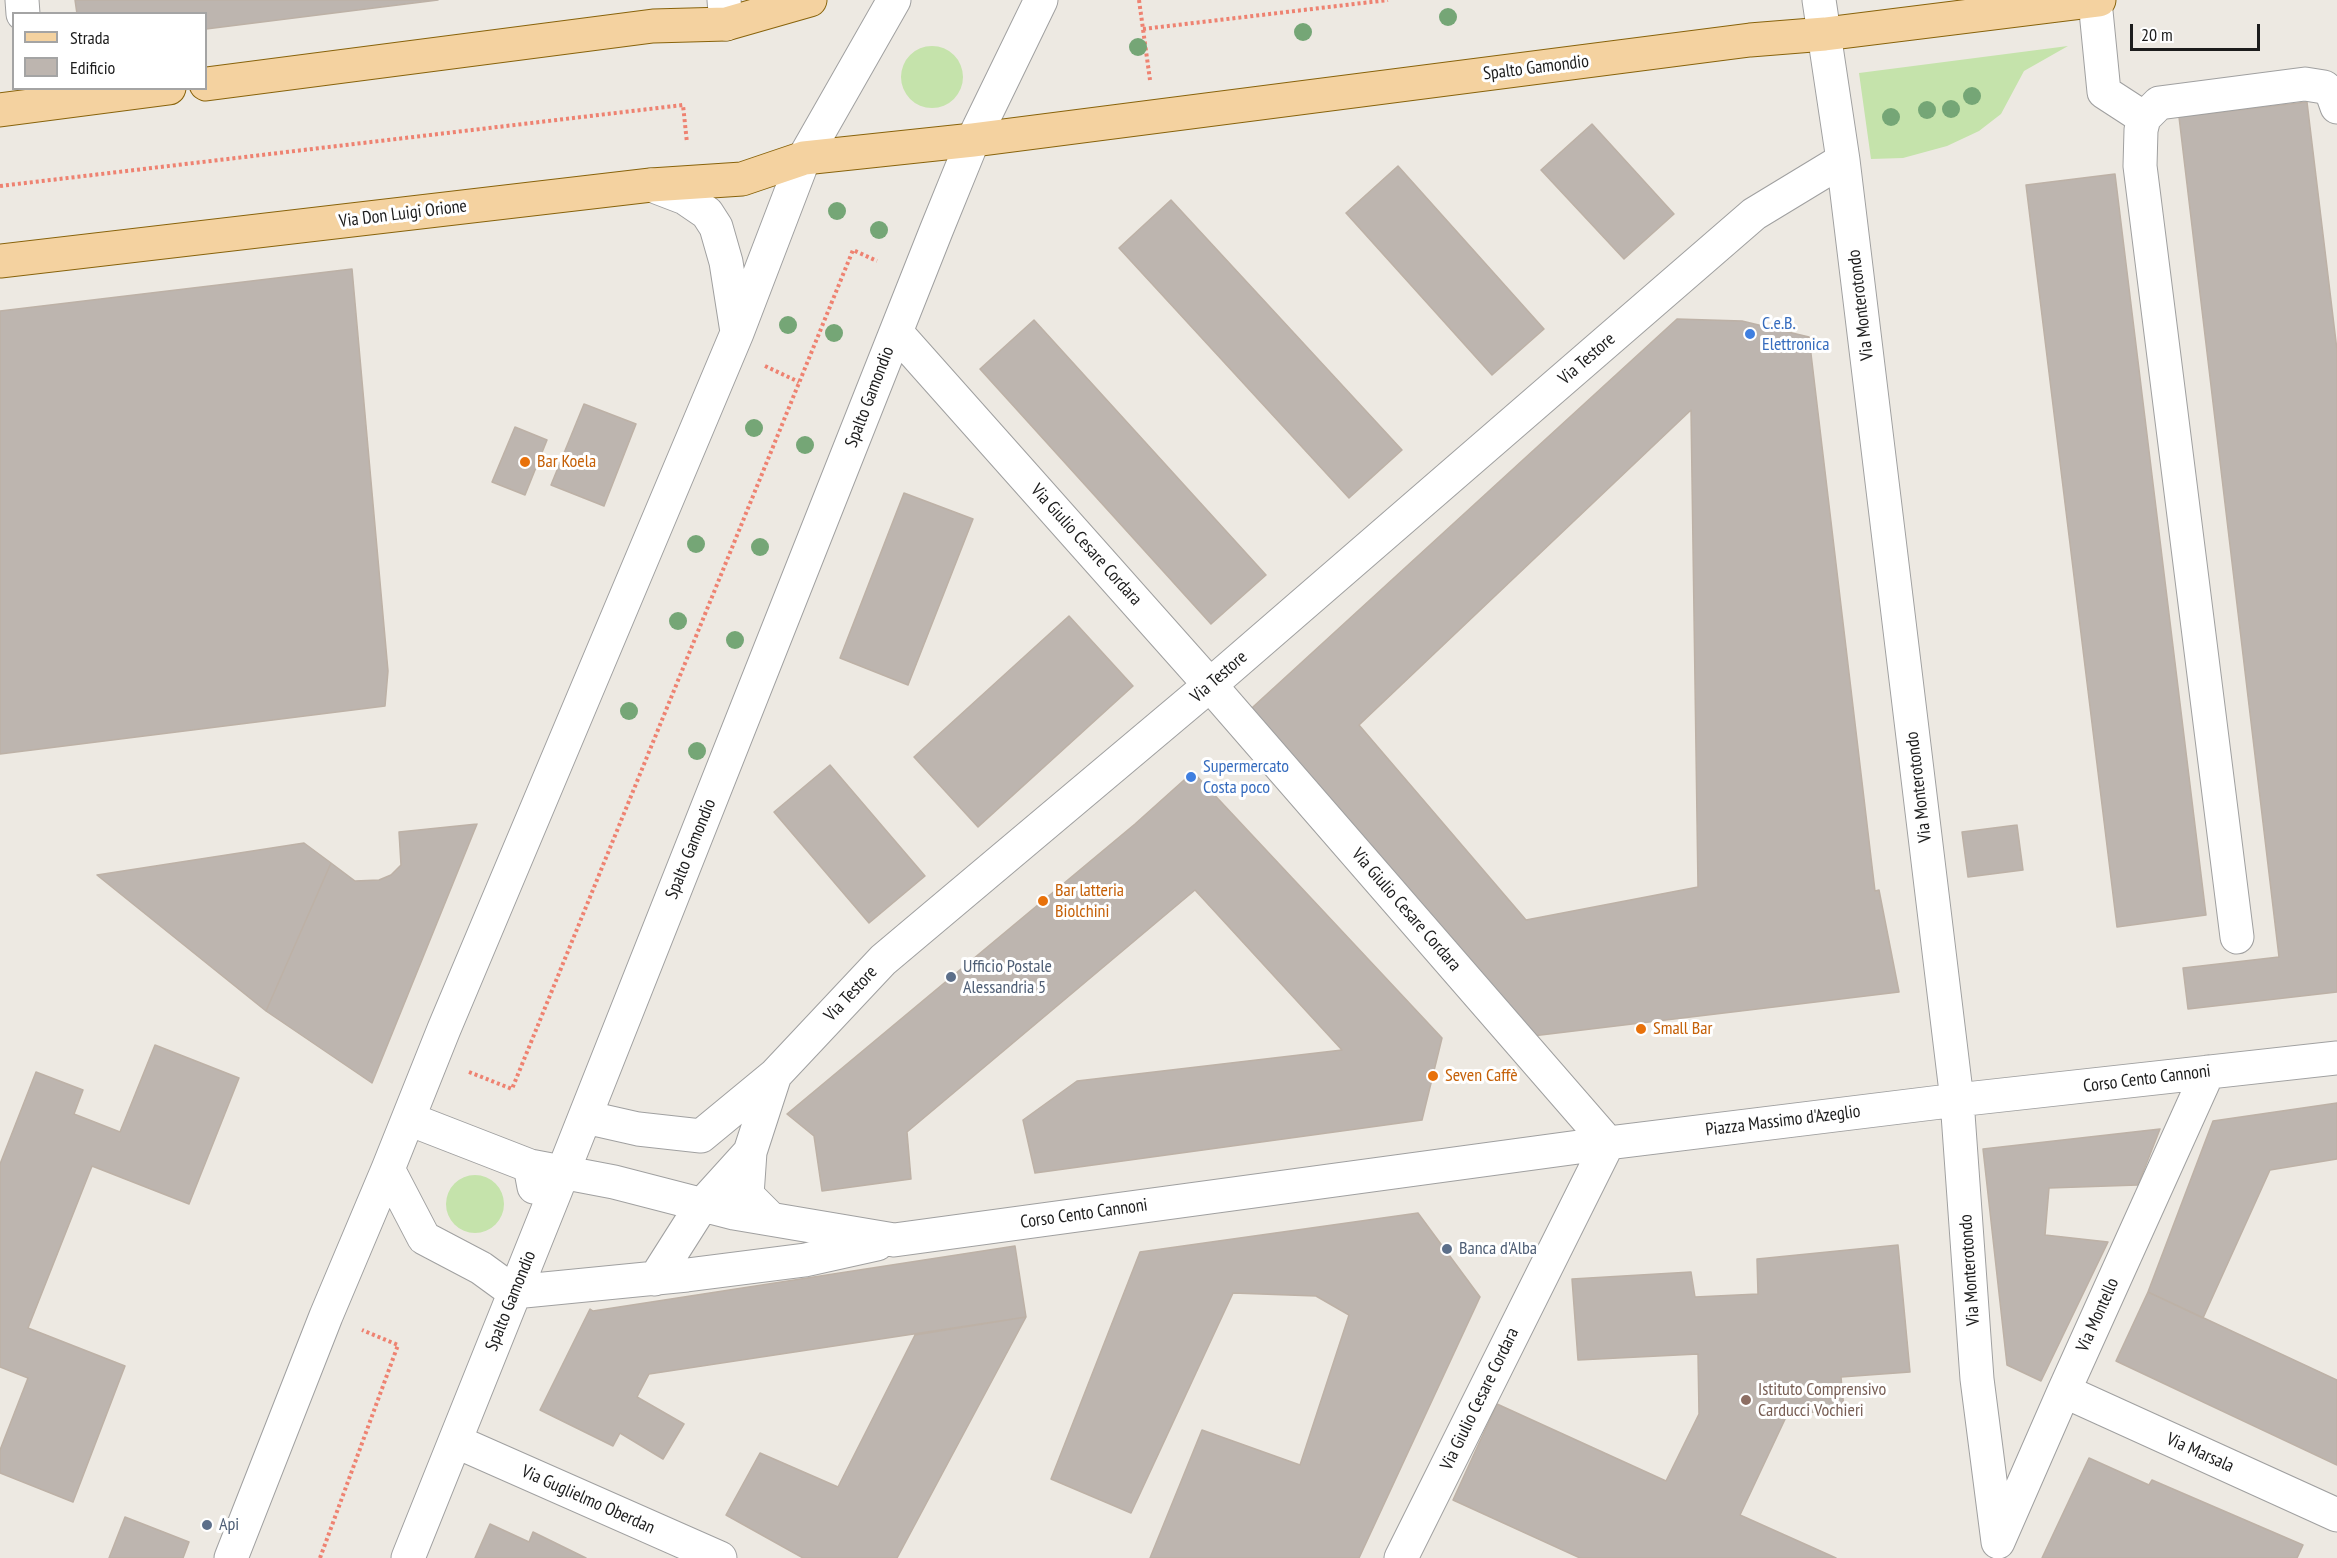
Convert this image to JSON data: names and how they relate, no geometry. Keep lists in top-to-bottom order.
{
  "streets": {
    "main road": ["Spalto Gamondio", "Via Don Luigi Orione"],
    "street": [
      "Via Monterotondo",
      "Via Testore",
      "Via Giulio Cesare Cordara",
      "Corso Cento Cannoni",
      "Piazza Massimo d'Azeglio",
      "Via Montello",
      "Via Marsala",
      "Via Guglielmo Oberdan"
    ]
  },
  "crossings": [
    ["Spalto Gamondio", "Via Don Luigi Orione"],
    ["Spalto Gamondio", "Via Monterotondo"],
    ["Spalto Gamondio", "Via Testore"],
    ["Spalto Gamondio", "Via Giulio Cesare Cordara"],
    ["Spalto Gamondio", "Corso Cento Cannoni"],
    ["Spalto Gamondio", "Via Guglielmo Oberdan"],
    ["Via Monterotondo", "Via Testore"],
    ["Via Monterotondo", "Corso Cento Cannoni"],
    ["Via Monterotondo", "Piazza Massimo d'Azeglio"],
    ["Via Monterotondo", "Via Montello"],
    ["Via Testore", "Via Giulio Cesare Cordara"],
    ["Via Giulio Cesare Cordara", "Corso Cento Cannoni"],
    ["Via Giulio Cesare Cordara", "Piazza Massimo d'Azeglio"],
    ["Corso Cento Cannoni", "Piazza Massimo d'Azeglio"],
    ["Corso Cento Cannoni", "Via Montello"],
    ["Via Montello", "Via Marsala"]
  ],
  "places": [
    "C.e.B. Elettronica",
    "Bar Koela",
    "Supermercato Costa poco",
    "Bar latteria Biolchini",
    "Ufficio Postale Alessandria 5",
    "Small Bar",
    "Seven Caffè",
    "Banca d'Alba",
    "Istituto Comprensivo Carducci Vochieri",
    "Api"
  ],
  "legend": ["Strada", "Edificio"],
  "scale_bar": "20 m"
}
